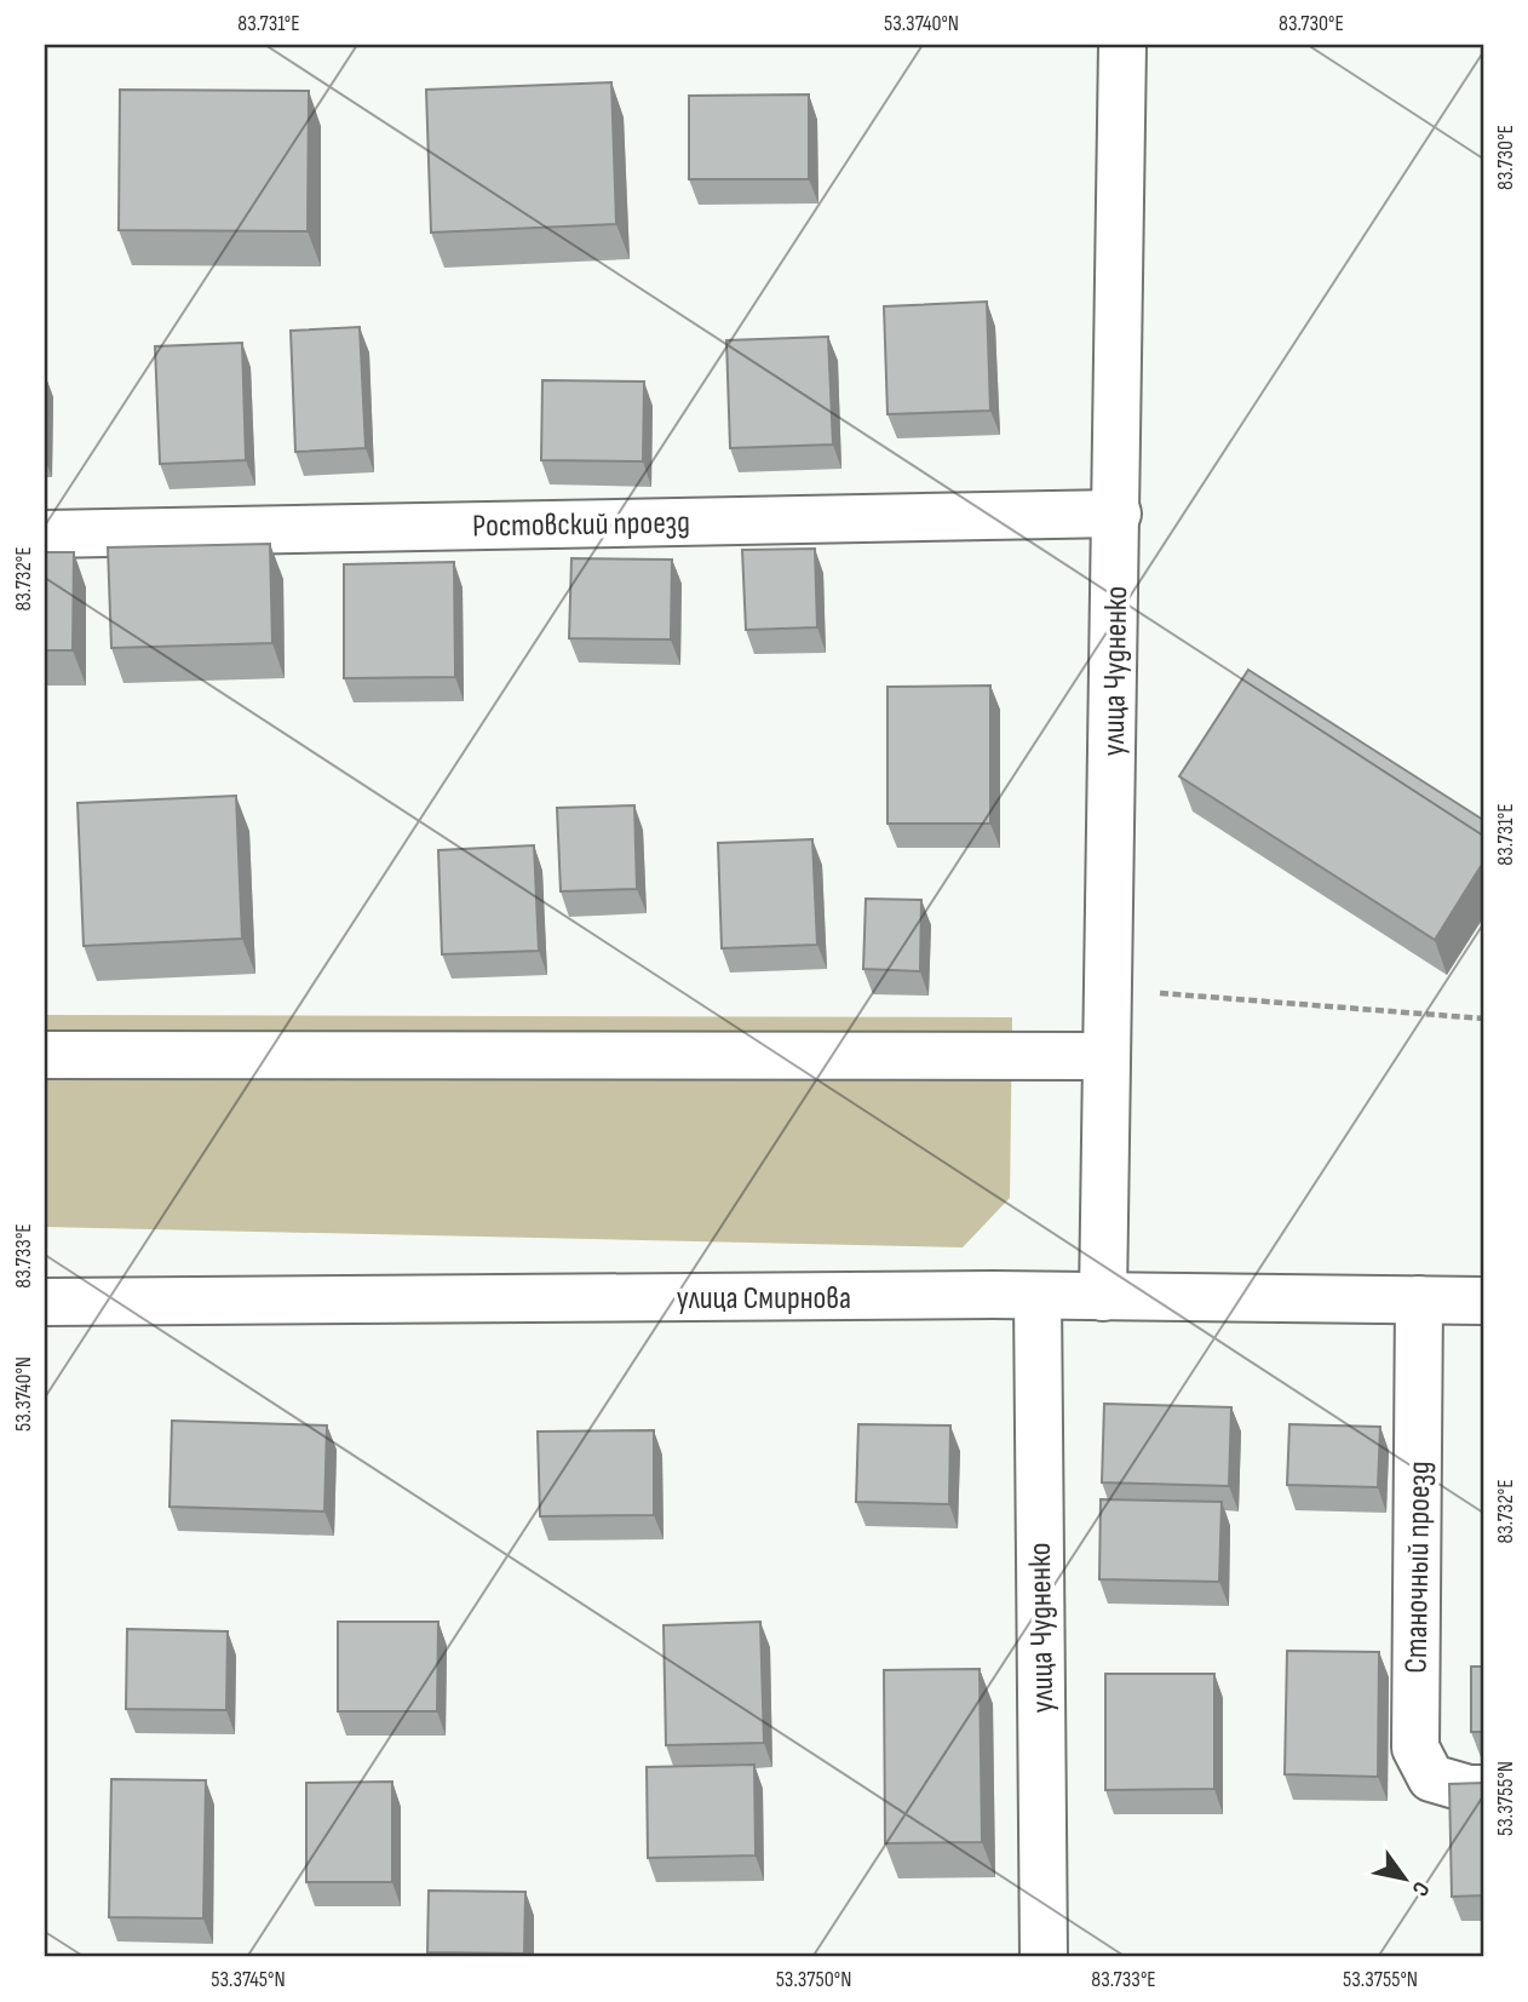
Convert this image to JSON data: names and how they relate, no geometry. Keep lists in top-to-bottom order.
{
  "streets": {
    "street": [
      "Ростовский проезд",
      "улица Чудненко",
      "улица Смирнова",
      "Станочный проезд"
    ]
  },
  "crossings": [
    ["Ростовский проезд", "улица Чудненко"],
    ["улица Чудненко", "улица Смирнова"],
    ["улица Смирнова", "Станочный проезд"]
  ],
  "north": "bottom right",
  "coordinates": [
    "83.731°E",
    "53.3740°N",
    "83.730°E",
    "83.732°E",
    "83.733°E",
    "53.3755°N",
    "53.3745°N",
    "53.3750°N"
  ]
}
